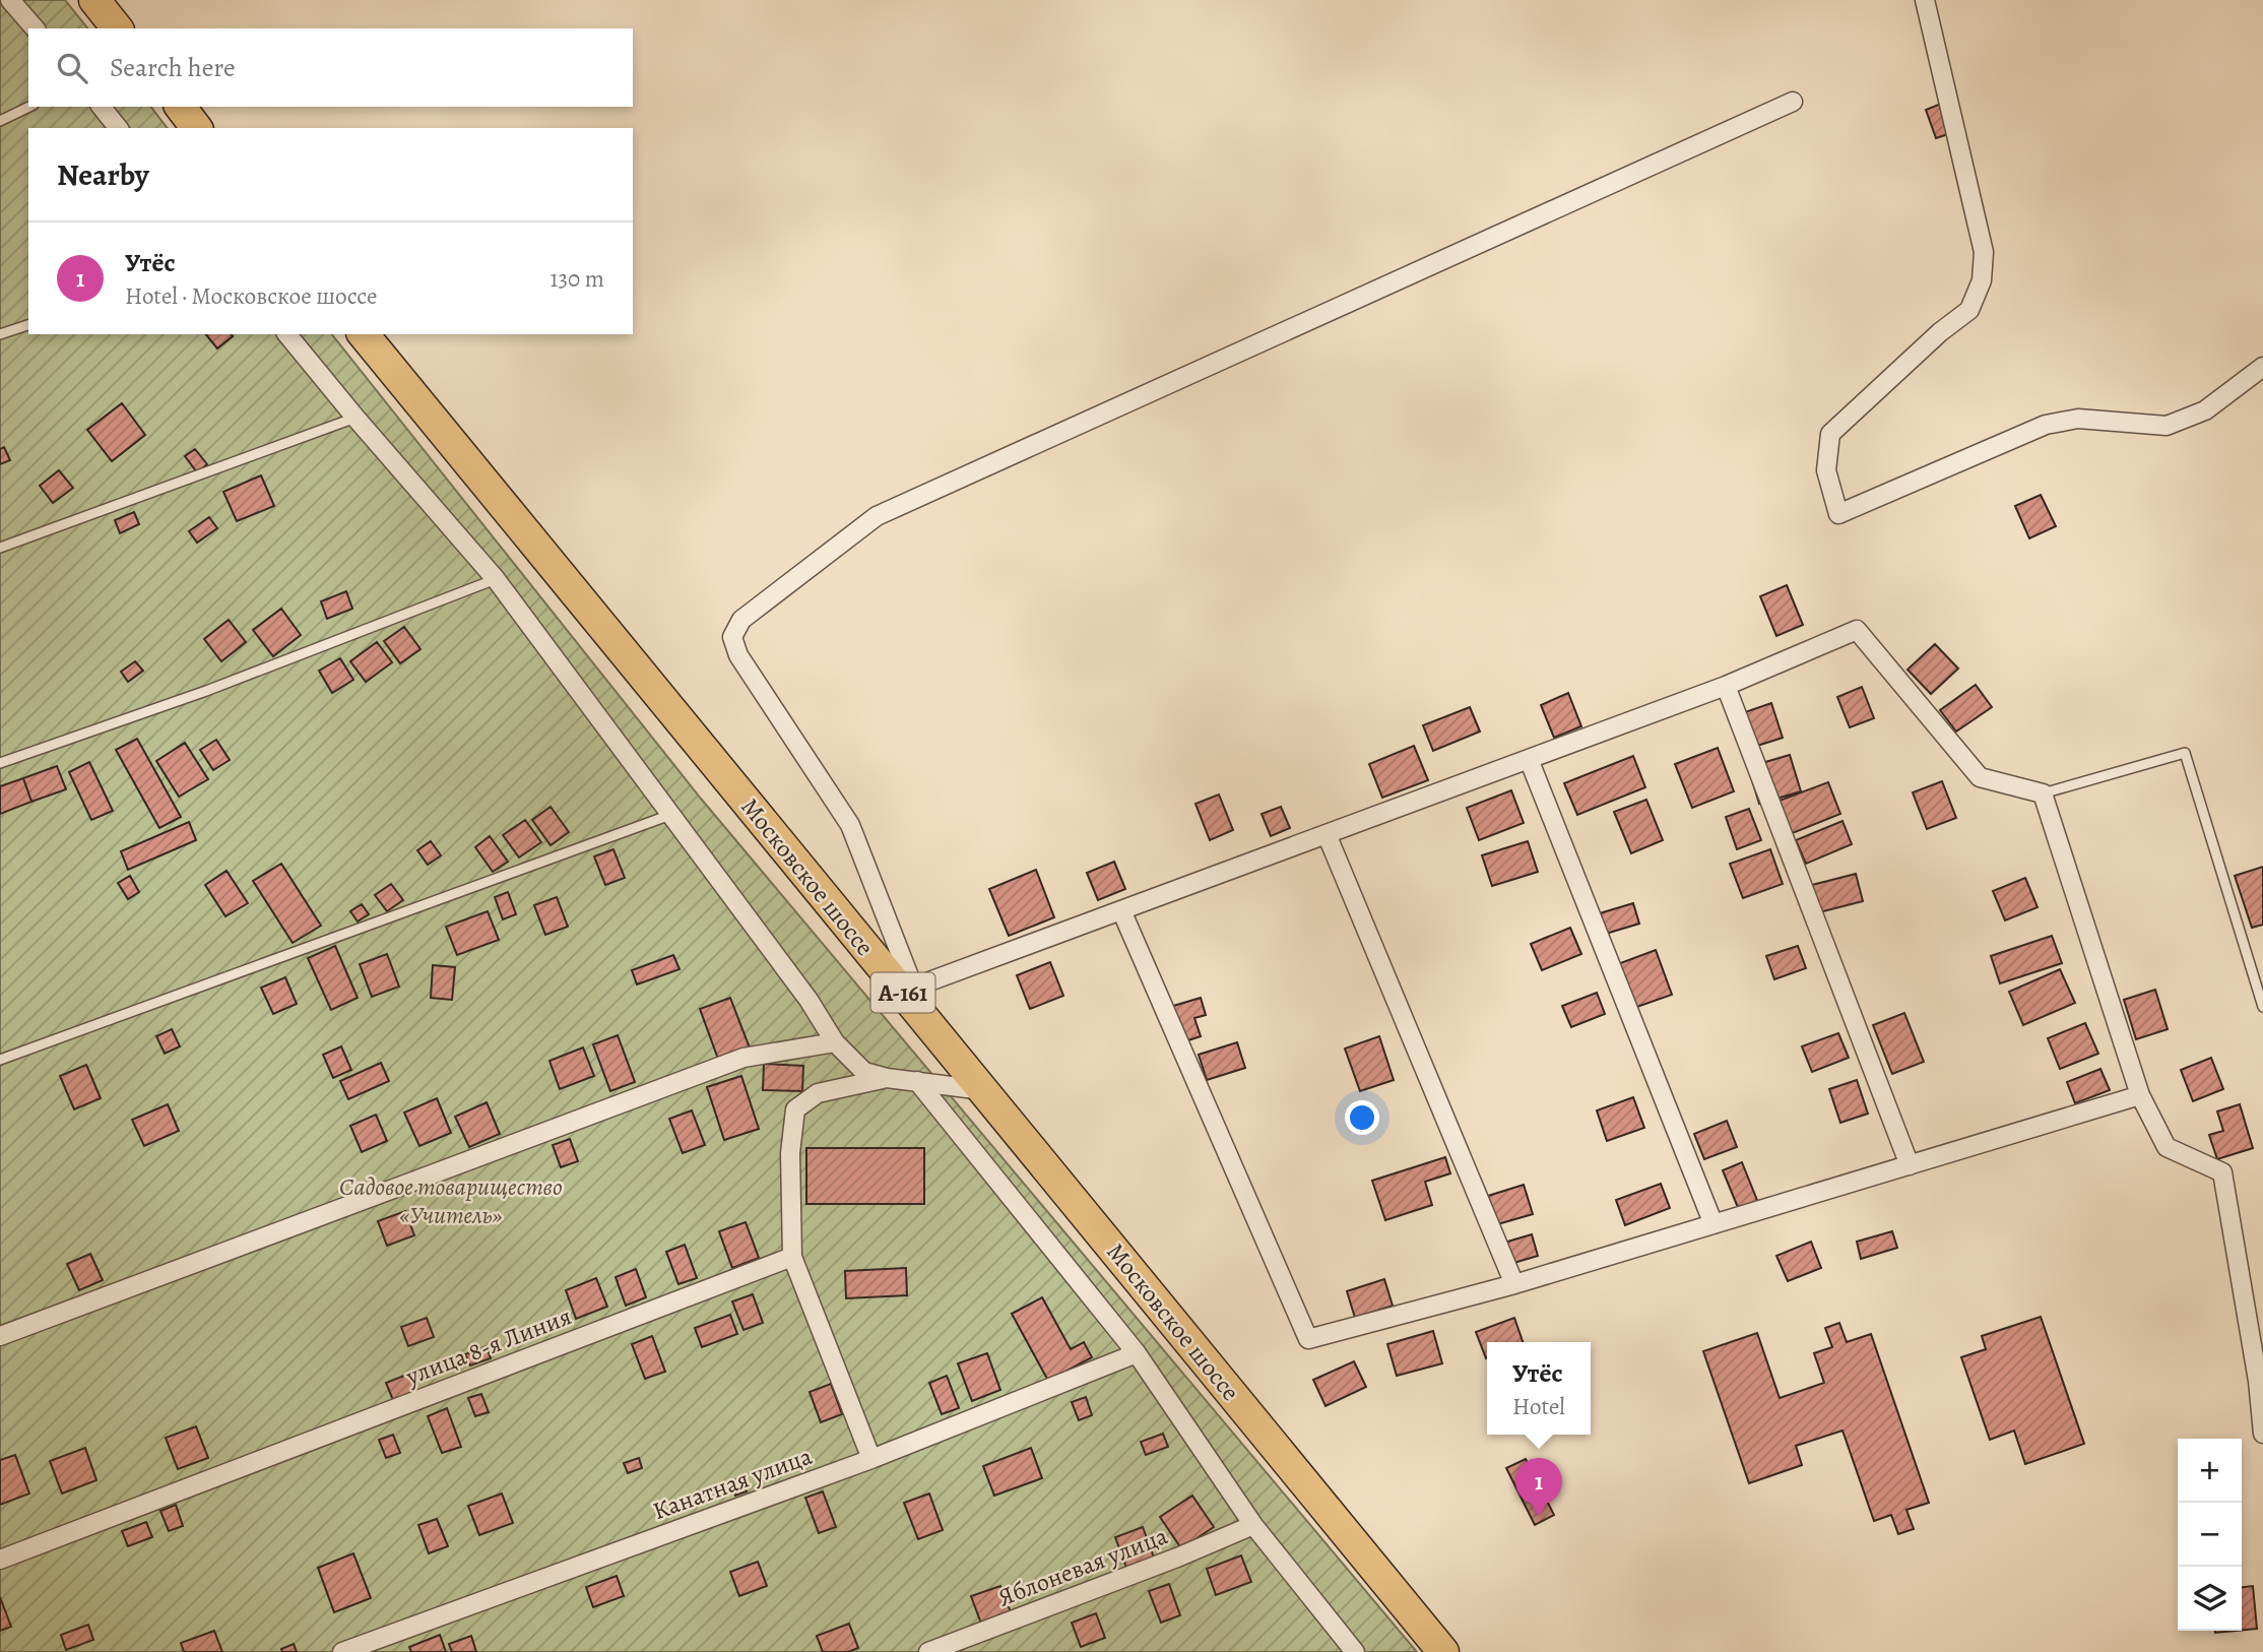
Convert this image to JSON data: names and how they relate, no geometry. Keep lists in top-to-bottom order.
{
  "streets": {
    "highway": ["Московское шоссе", "А-161"],
    "street": ["улица 8-я Линия", "Канатная улица", "Яблоневая улица"]
  },
  "parks": ["Садовое товарищество «Учитель»"],
  "page": {
    "search": "Search here",
    "heading": "Nearby",
    "list": [
      {
        "mark": "1",
        "name": "Утёс",
        "note": "Hotel · Московское шоссе",
        "value": "130 m"
      }
    ],
    "popup": ["Утёс", "Hotel"],
    "map_buttons": ["+", "−"],
    "pins": "1"
  }
}
